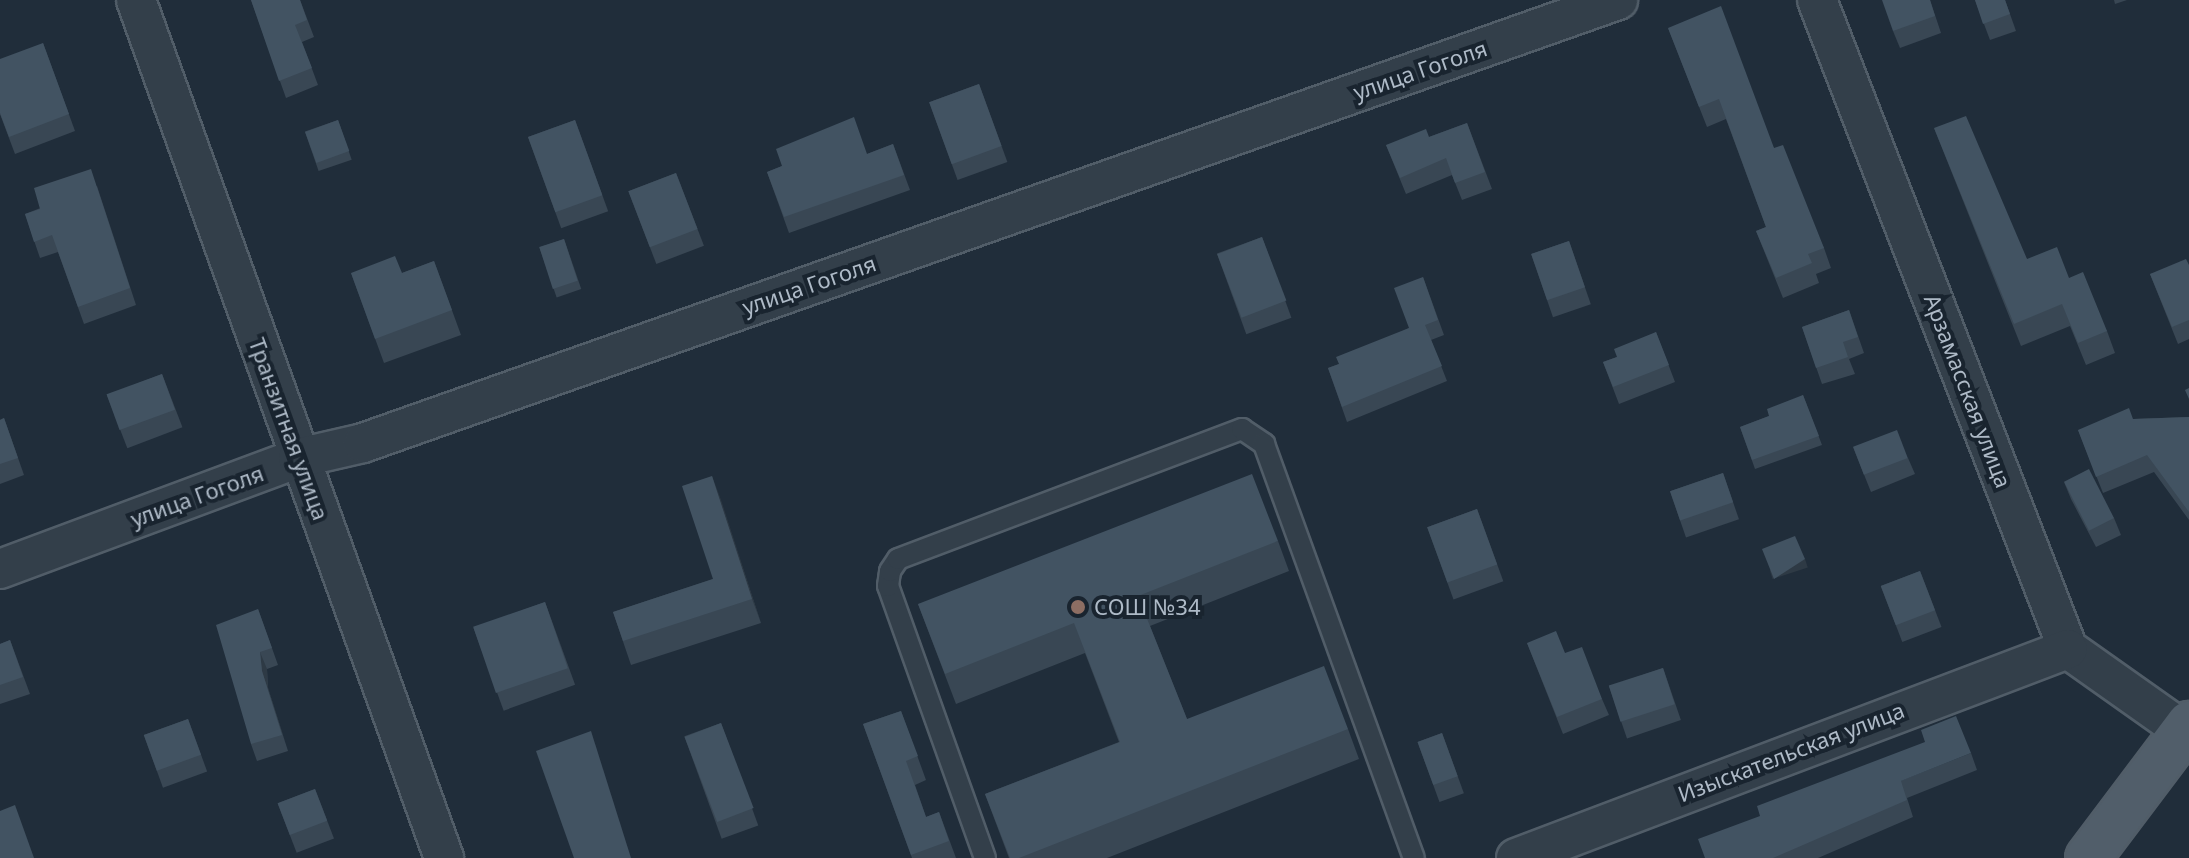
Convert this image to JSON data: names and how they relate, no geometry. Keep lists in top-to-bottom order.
{
  "streets": {
    "street": [
      "улица Гоголя",
      "Арзамасская улица",
      "Транзитная улица",
      "Изыскательская улица"
    ]
  },
  "crossings": [
    ["улица Гоголя", "Транзитная улица"],
    ["Арзамасская улица", "Изыскательская улица"]
  ],
  "places": ["СОШ №34"]
}
